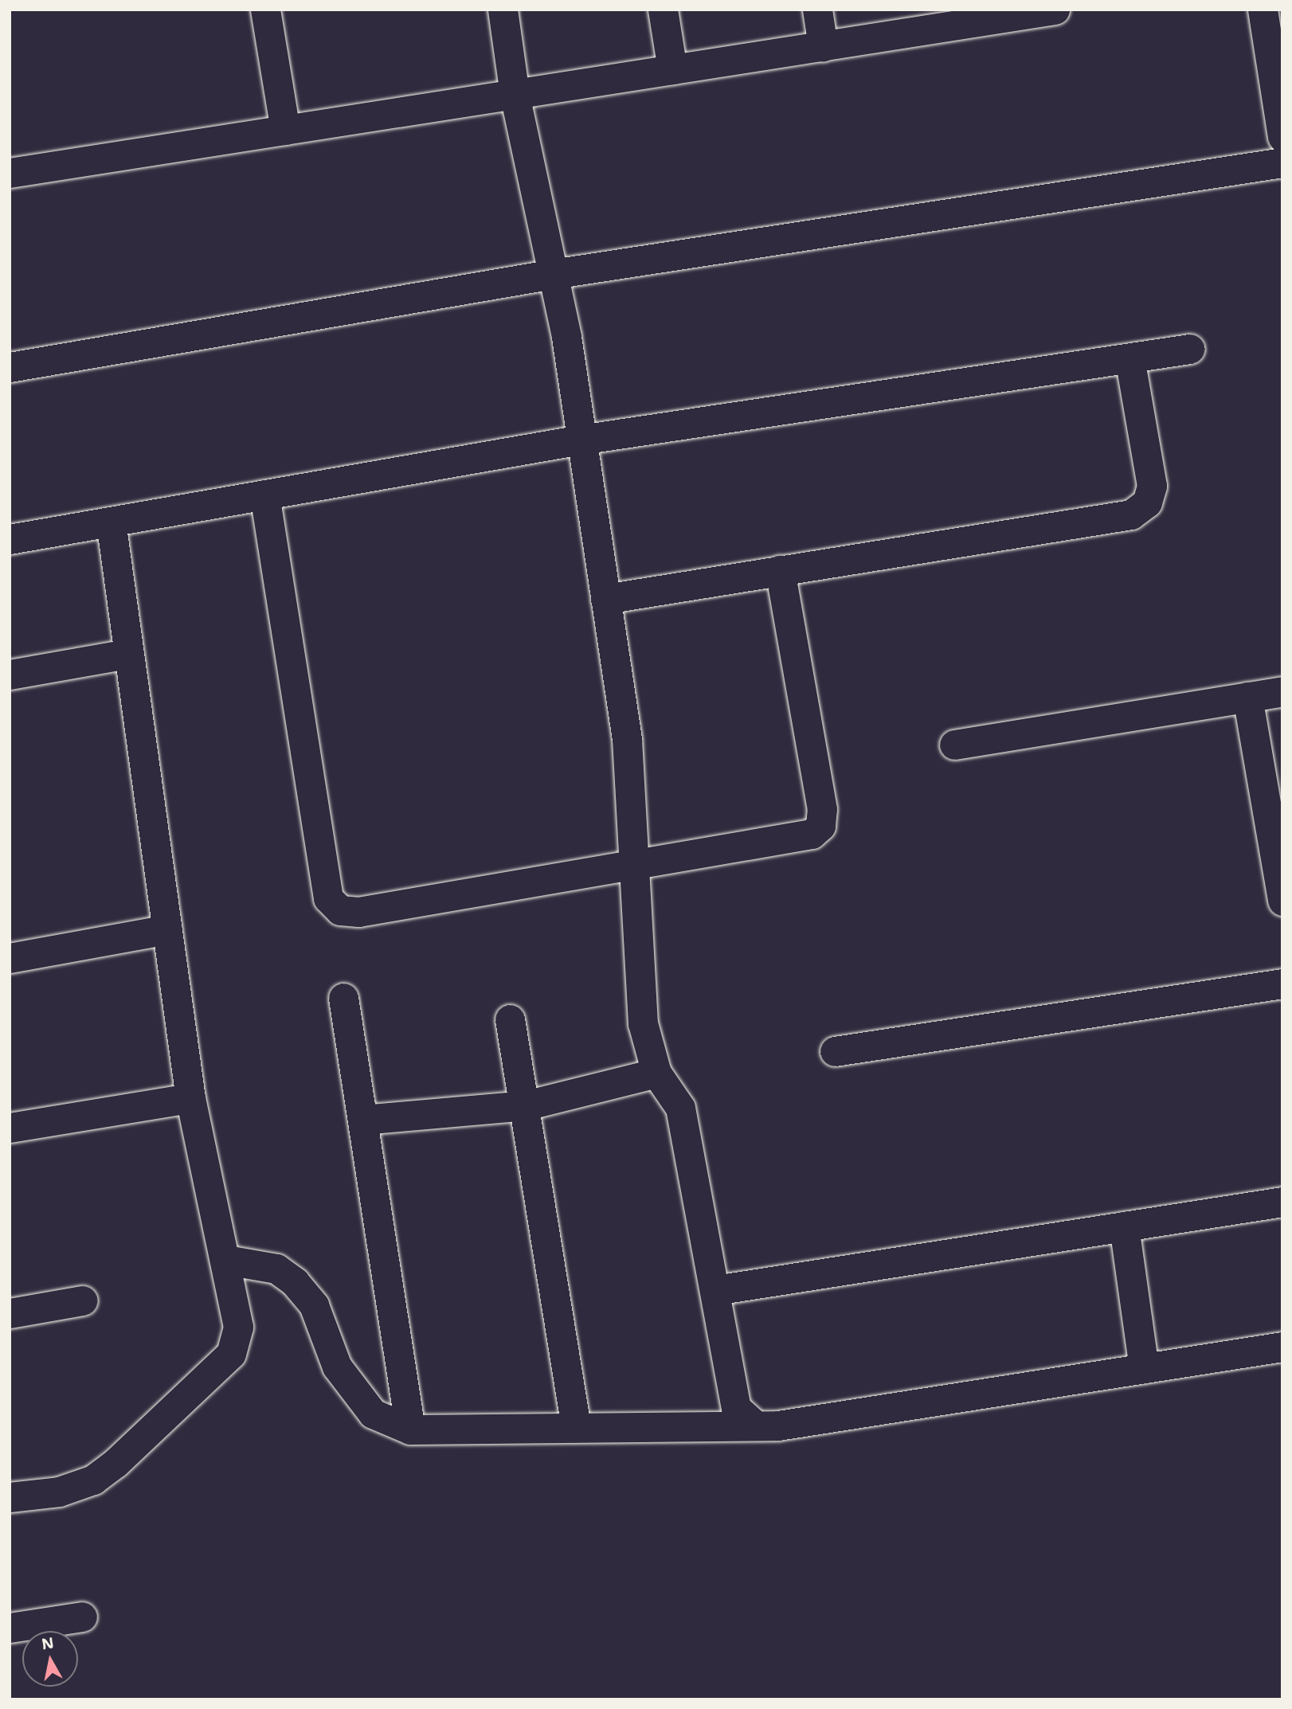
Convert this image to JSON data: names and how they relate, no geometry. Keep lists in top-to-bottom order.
{
  "north": "top"
}
